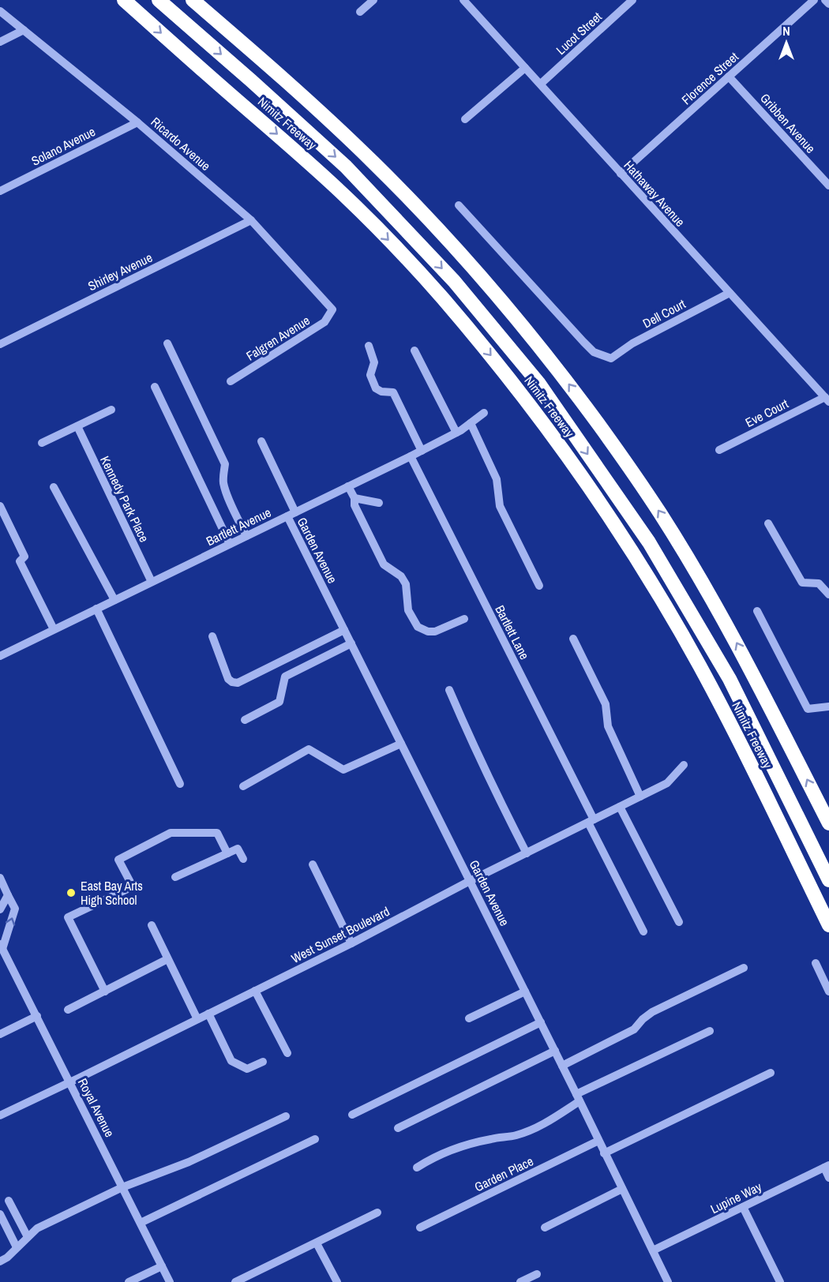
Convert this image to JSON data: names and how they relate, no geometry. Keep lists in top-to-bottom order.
{
  "streets": {
    "highway": ["Nimitz Freeway"],
    "street": [
      "Lucot Street",
      "Florence Street",
      "Gribben Avenue",
      "Ricardo Avenue",
      "Solano Avenue",
      "Hathaway Avenue",
      "Shirley Avenue",
      "Dell Court",
      "Falgren Avenue",
      "Eve Court",
      "Kennedy Park Place",
      "Bartlett Avenue",
      "Garden Avenue",
      "Bartlett Lane",
      "West Sunset Boulevard",
      "Royal Avenue",
      "Garden Place",
      "Lupine Way"
    ]
  },
  "crossings": [
    ["Lucot Street", "Hathaway Avenue"],
    ["Florence Street", "Gribben Avenue"],
    ["Florence Street", "Hathaway Avenue"],
    ["Ricardo Avenue", "Solano Avenue"],
    ["Ricardo Avenue", "Shirley Avenue"],
    ["Ricardo Avenue", "Falgren Avenue"],
    ["Hathaway Avenue", "Dell Court"],
    ["Hathaway Avenue", "Eve Court"],
    ["Kennedy Park Place", "Bartlett Avenue"],
    ["Bartlett Avenue", "Garden Avenue"],
    ["Bartlett Avenue", "Bartlett Lane"],
    ["Garden Avenue", "West Sunset Boulevard"],
    ["Garden Avenue", "Garden Place"],
    ["Garden Avenue", "Lupine Way"],
    ["Bartlett Lane", "West Sunset Boulevard"],
    ["West Sunset Boulevard", "Royal Avenue"]
  ],
  "places": ["East Bay Arts High School"],
  "north": "top"
}
